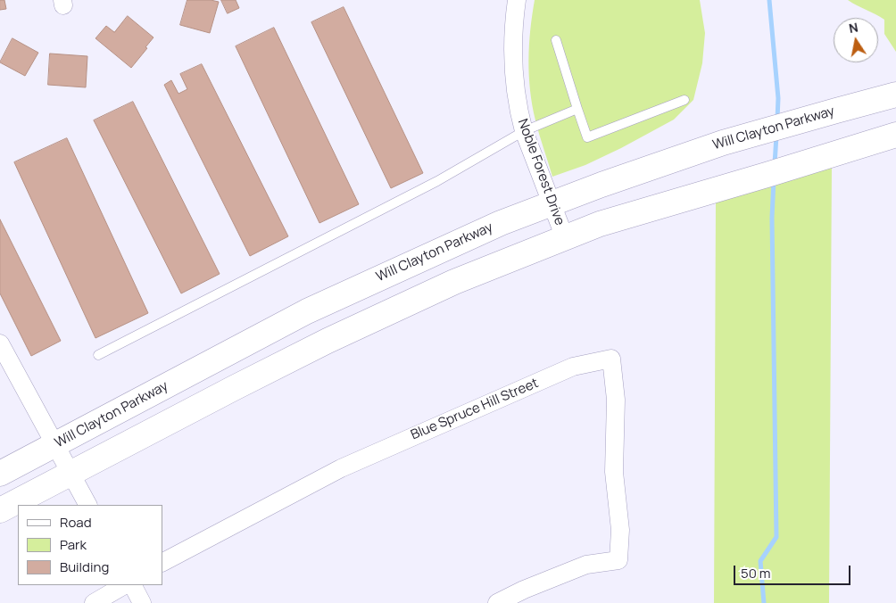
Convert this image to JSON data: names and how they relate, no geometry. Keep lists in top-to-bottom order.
{
  "streets": {
    "main road": ["Will Clayton Parkway"],
    "street": ["Noble Forest Drive", "Blue Spruce Hill Street"]
  },
  "crossings": [
    ["Will Clayton Parkway", "Noble Forest Drive"]
  ],
  "legend": ["Road", "Park", "Building"],
  "scale_bar": "50 m",
  "north": "top"
}
